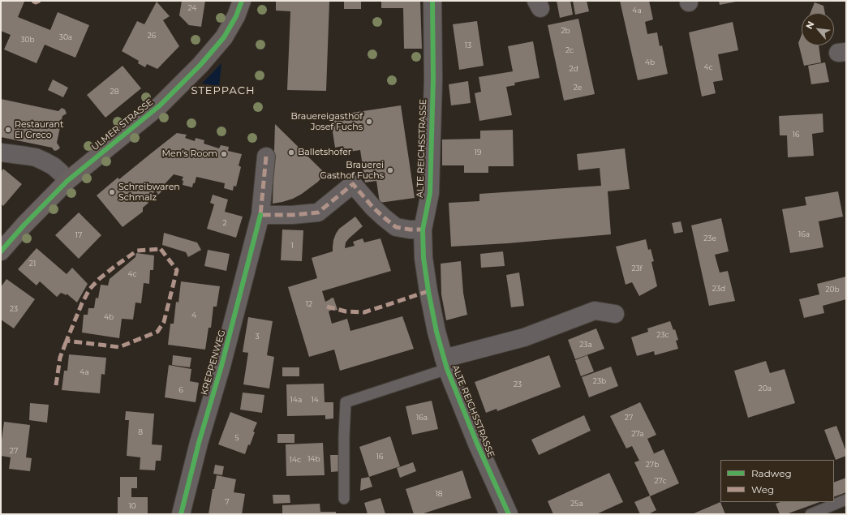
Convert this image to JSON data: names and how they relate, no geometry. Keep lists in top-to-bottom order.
{
  "streets": {
    "street": ["ULMER STRASSE", "ALTE REICHSSTRASSE", "KREPPENWEG"]
  },
  "districts": ["STEPPACH"],
  "places": [
    "Brauereigasthof Josef Fuchs",
    "Restaurant El Greco",
    "Balletshofer",
    "Men‘s Room",
    "Brauerei Gasthof Fuchs",
    "Schreibwaren Schmalz"
  ],
  "house_numbers": [
    "24",
    "4a",
    "2b",
    "26",
    "30a",
    "30b",
    "13",
    "2c",
    "4b",
    "4c",
    "2d",
    "2e",
    "28",
    "16",
    "19",
    "2",
    "16a",
    "17",
    "23e",
    "1",
    "21",
    "23f",
    "4c",
    "23d",
    "20b",
    "12",
    "23",
    "4",
    "4b",
    "23c",
    "3",
    "23a",
    "4a",
    "23b",
    "23",
    "20a",
    "6",
    "14a",
    "14",
    "16a",
    "27",
    "8",
    "27a",
    "5",
    "27",
    "16",
    "14b",
    "14c",
    "27b",
    "27c",
    "18",
    "7",
    "25a",
    "10"
  ],
  "legend": ["Radweg", "Weg"],
  "north": "top left"
}
